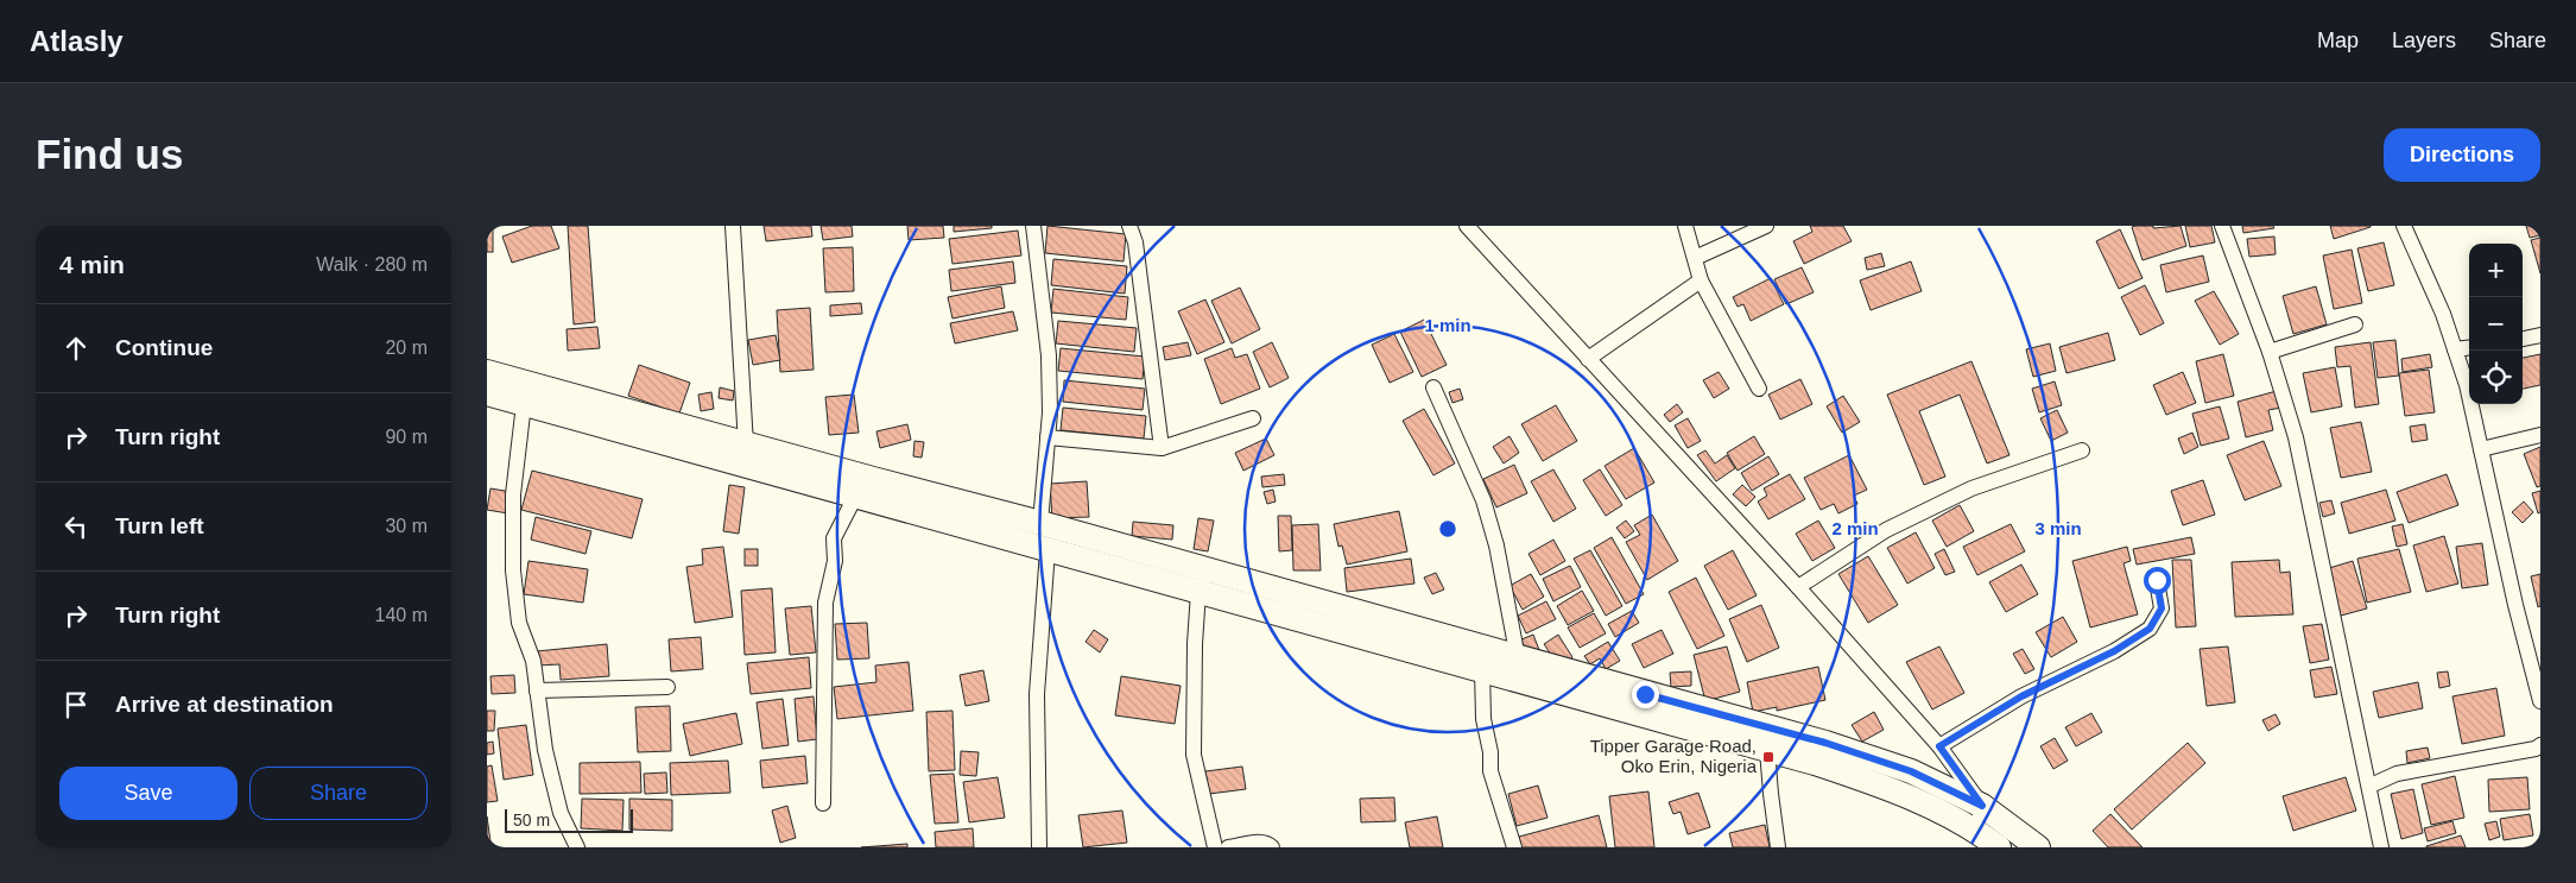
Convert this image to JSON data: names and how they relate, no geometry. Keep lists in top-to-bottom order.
{
  "places": {
    "transit": ["Tipper Garage Road, Oko Erin, Nigeria"]
  },
  "scale_bar": "50 m",
  "page": {
    "header": "Atlasly",
    "nav": ["Map", "Layers", "Share"],
    "buttons": [
      "Directions",
      ["Save", "Share"]
    ],
    "title": "Find us",
    "heading": ["4 min", "Walk · 280 m"],
    "map_buttons": ["+", "−"],
    "list": [
      ["Continue", "20 m"],
      ["Turn right", "90 m"],
      ["Turn left", "30 m"],
      ["Turn right", "140 m"],
      "Arrive at destination"
    ],
    "scale": "50 m"
  },
  "rings": ["1 min", "2 min", "3 min"]
}
